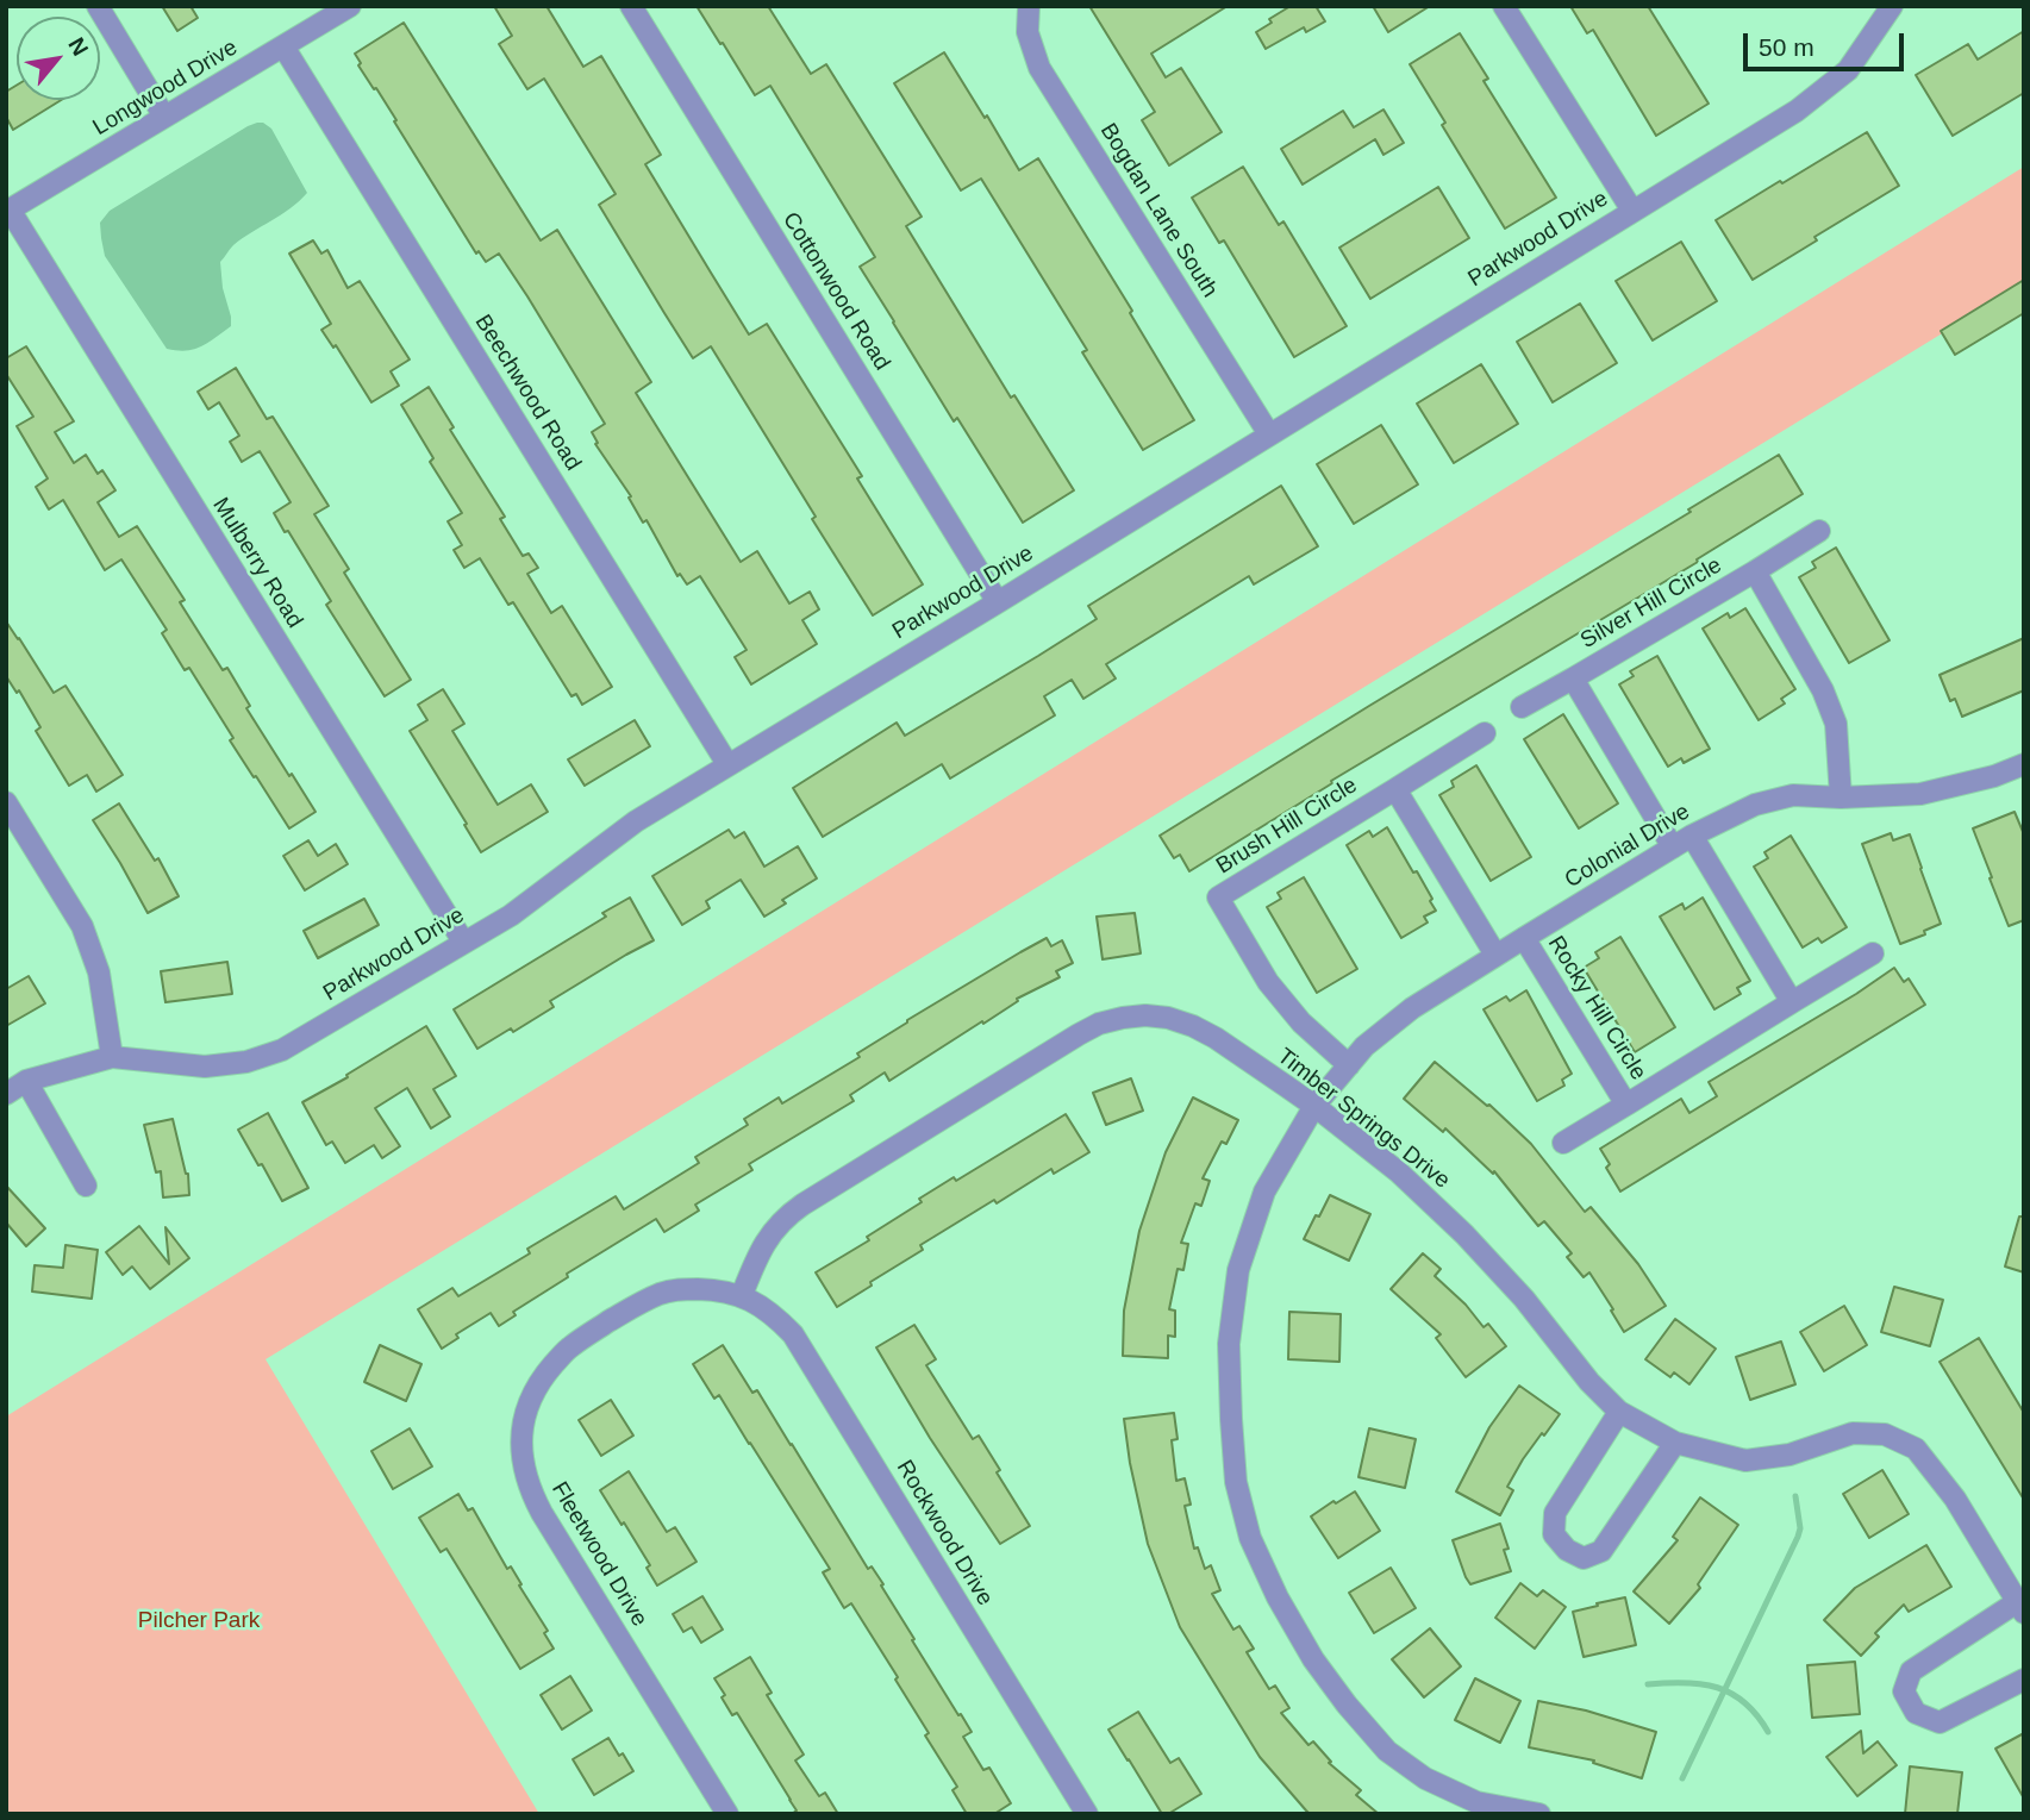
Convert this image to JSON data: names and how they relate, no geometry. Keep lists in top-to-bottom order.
{
  "streets": {
    "street": [
      "Longwood Drive",
      "Bogdan Lane South",
      "Parkwood Drive",
      "Cottonwood Road",
      "Beechwood Road",
      "Mulberry Road",
      "Silver Hill Circle",
      "Brush Hill Circle",
      "Colonial Drive",
      "Rocky Hill Circle",
      "Timber Springs Drive",
      "Rockwood Drive",
      "Fleetwood Drive"
    ]
  },
  "crossings": [
    ["Longwood Drive", "Beechwood Road"],
    ["Longwood Drive", "Mulberry Road"],
    ["Bogdan Lane South", "Parkwood Drive"],
    ["Parkwood Drive", "Cottonwood Road"],
    ["Parkwood Drive", "Beechwood Road"],
    ["Parkwood Drive", "Mulberry Road"],
    ["Silver Hill Circle", "Colonial Drive"],
    ["Brush Hill Circle", "Colonial Drive"],
    ["Colonial Drive", "Rocky Hill Circle"],
    ["Colonial Drive", "Timber Springs Drive"],
    ["Timber Springs Drive", "Rockwood Drive"],
    ["Timber Springs Drive", "Fleetwood Drive"],
    ["Rockwood Drive", "Fleetwood Drive"]
  ],
  "parks": ["Pilcher Park"],
  "scale_bar": "50 m",
  "north": "top right"
}
